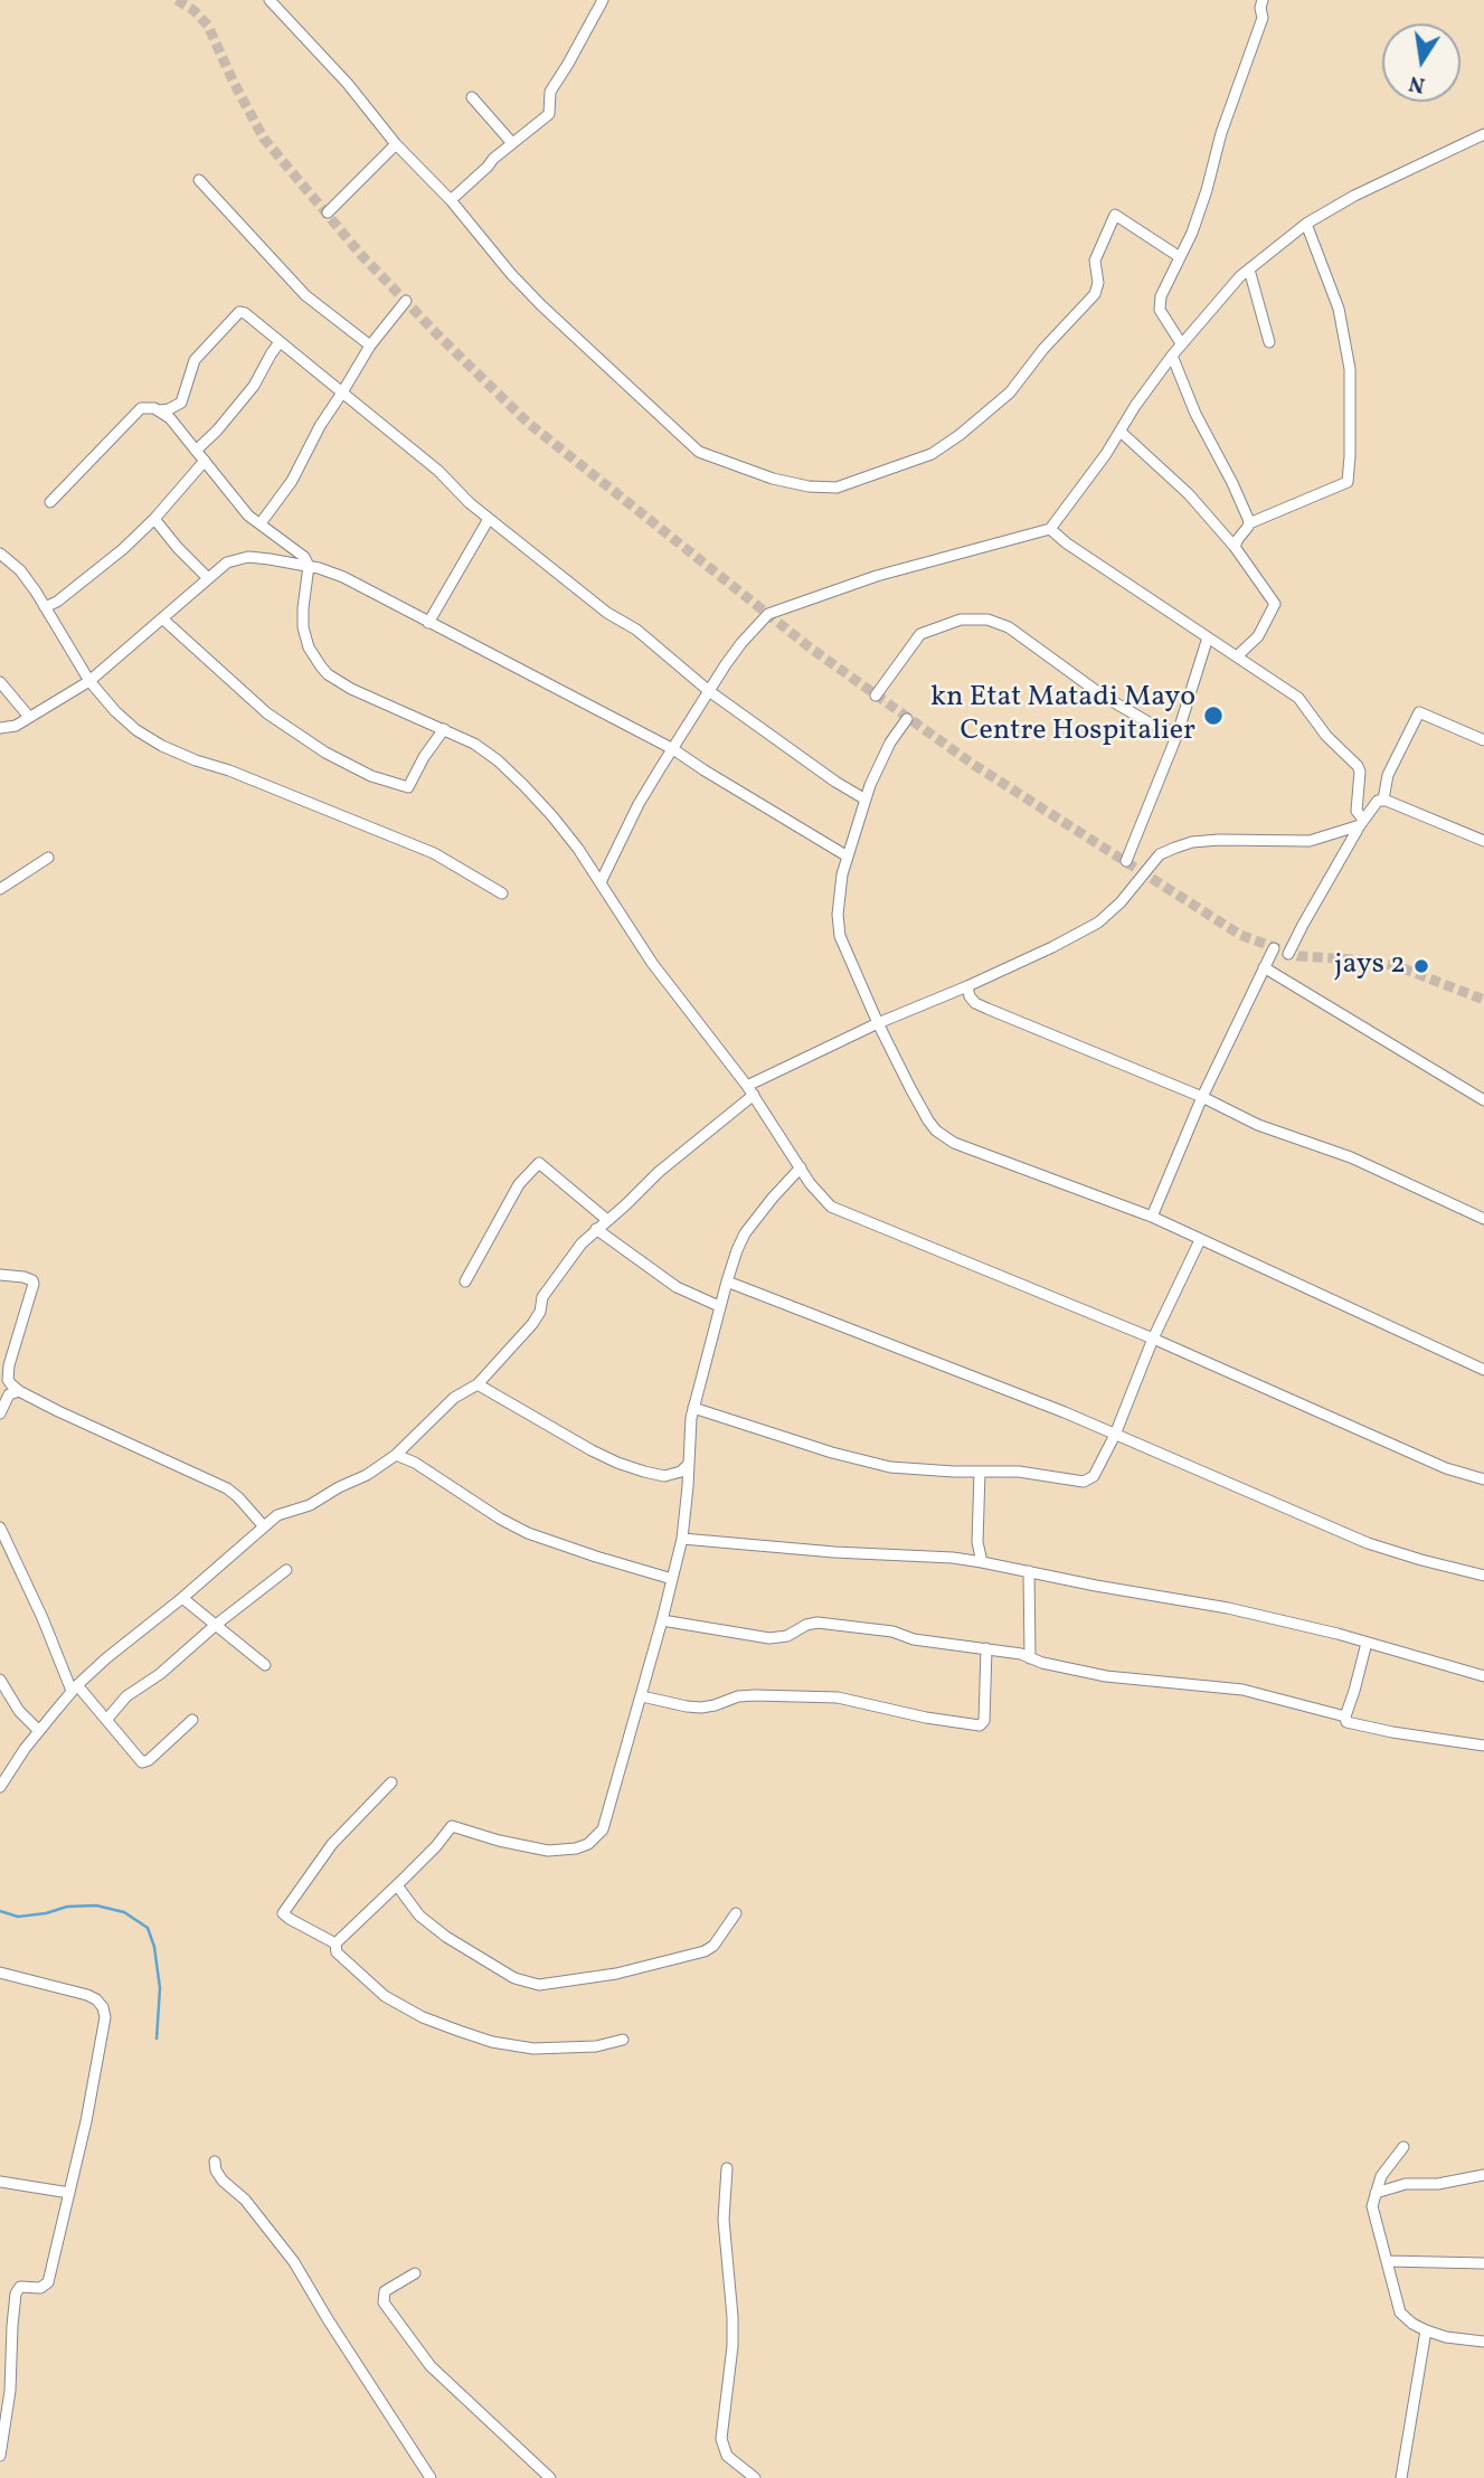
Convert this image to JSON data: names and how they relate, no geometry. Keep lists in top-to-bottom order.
{
  "places": ["kn Etat Matadi Mayo Centre Hospitalier", "jays 2"],
  "north": "bottom"
}
